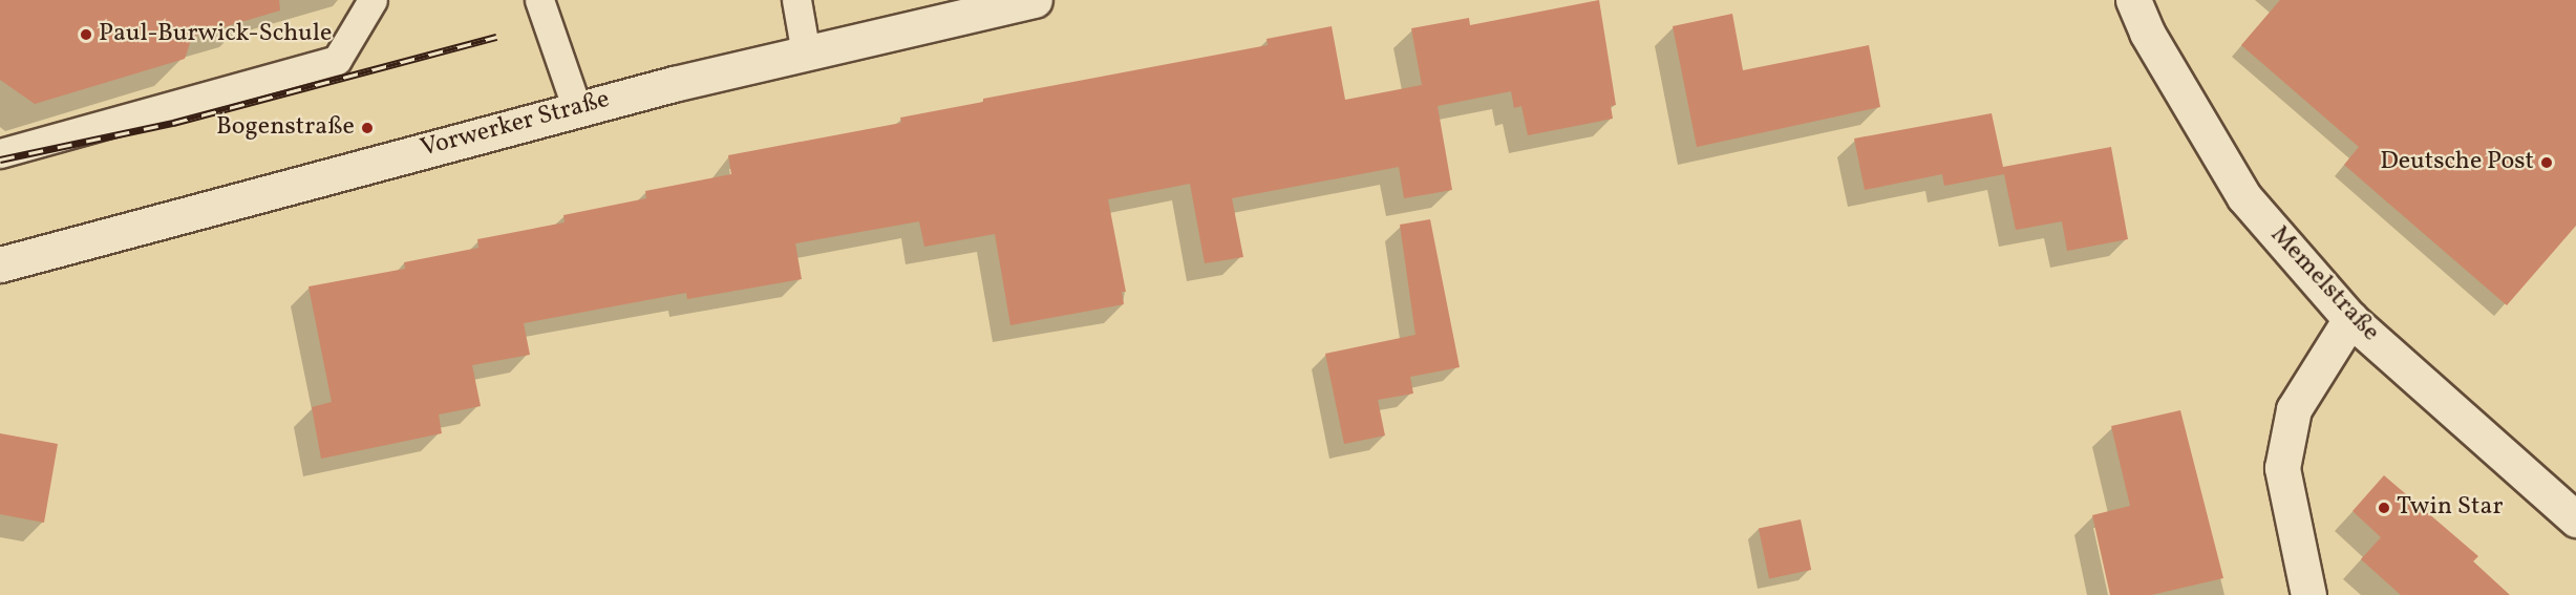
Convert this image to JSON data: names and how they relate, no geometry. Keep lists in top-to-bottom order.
{
  "streets": {
    "street": ["Vorwerker Straße", "Memelstraße"]
  },
  "places": [
    "Paul-Burwick-Schule",
    "Bogenstraße",
    "Deutsche Post",
    "Twin Star"
  ]
}
